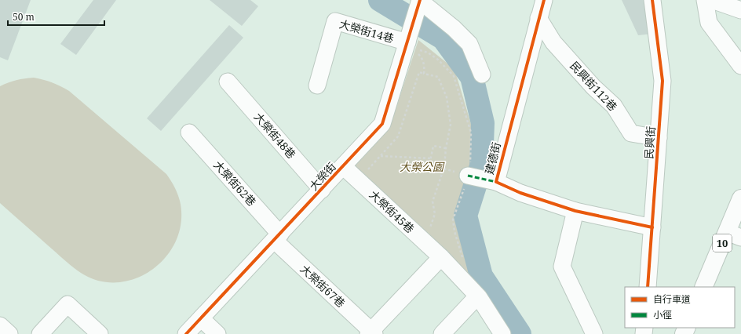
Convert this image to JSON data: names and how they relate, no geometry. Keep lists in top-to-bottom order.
{
  "streets": {
    "main road": ["10"],
    "street": [
      "大榮街14巷",
      "民興街112巷",
      "大榮街48巷",
      "民興街",
      "建德街",
      "大榮街",
      "大榮街62巷",
      "大榮街45巷",
      "大榮街67巷"
    ]
  },
  "crossings": [
    ["大榮街14巷", "大榮街"],
    ["民興街112巷", "民興街"],
    ["民興街112巷", "建德街"],
    ["大榮街48巷", "大榮街"],
    ["民興街", "建德街"],
    ["大榮街", "大榮街62巷"],
    ["大榮街", "大榮街45巷"],
    ["大榮街", "大榮街67巷"],
    ["大榮街62巷", "大榮街67巷"]
  ],
  "parks": ["大榮公園"],
  "legend": ["自行車道", "小徑"],
  "scale_bar": "50 m"
}
